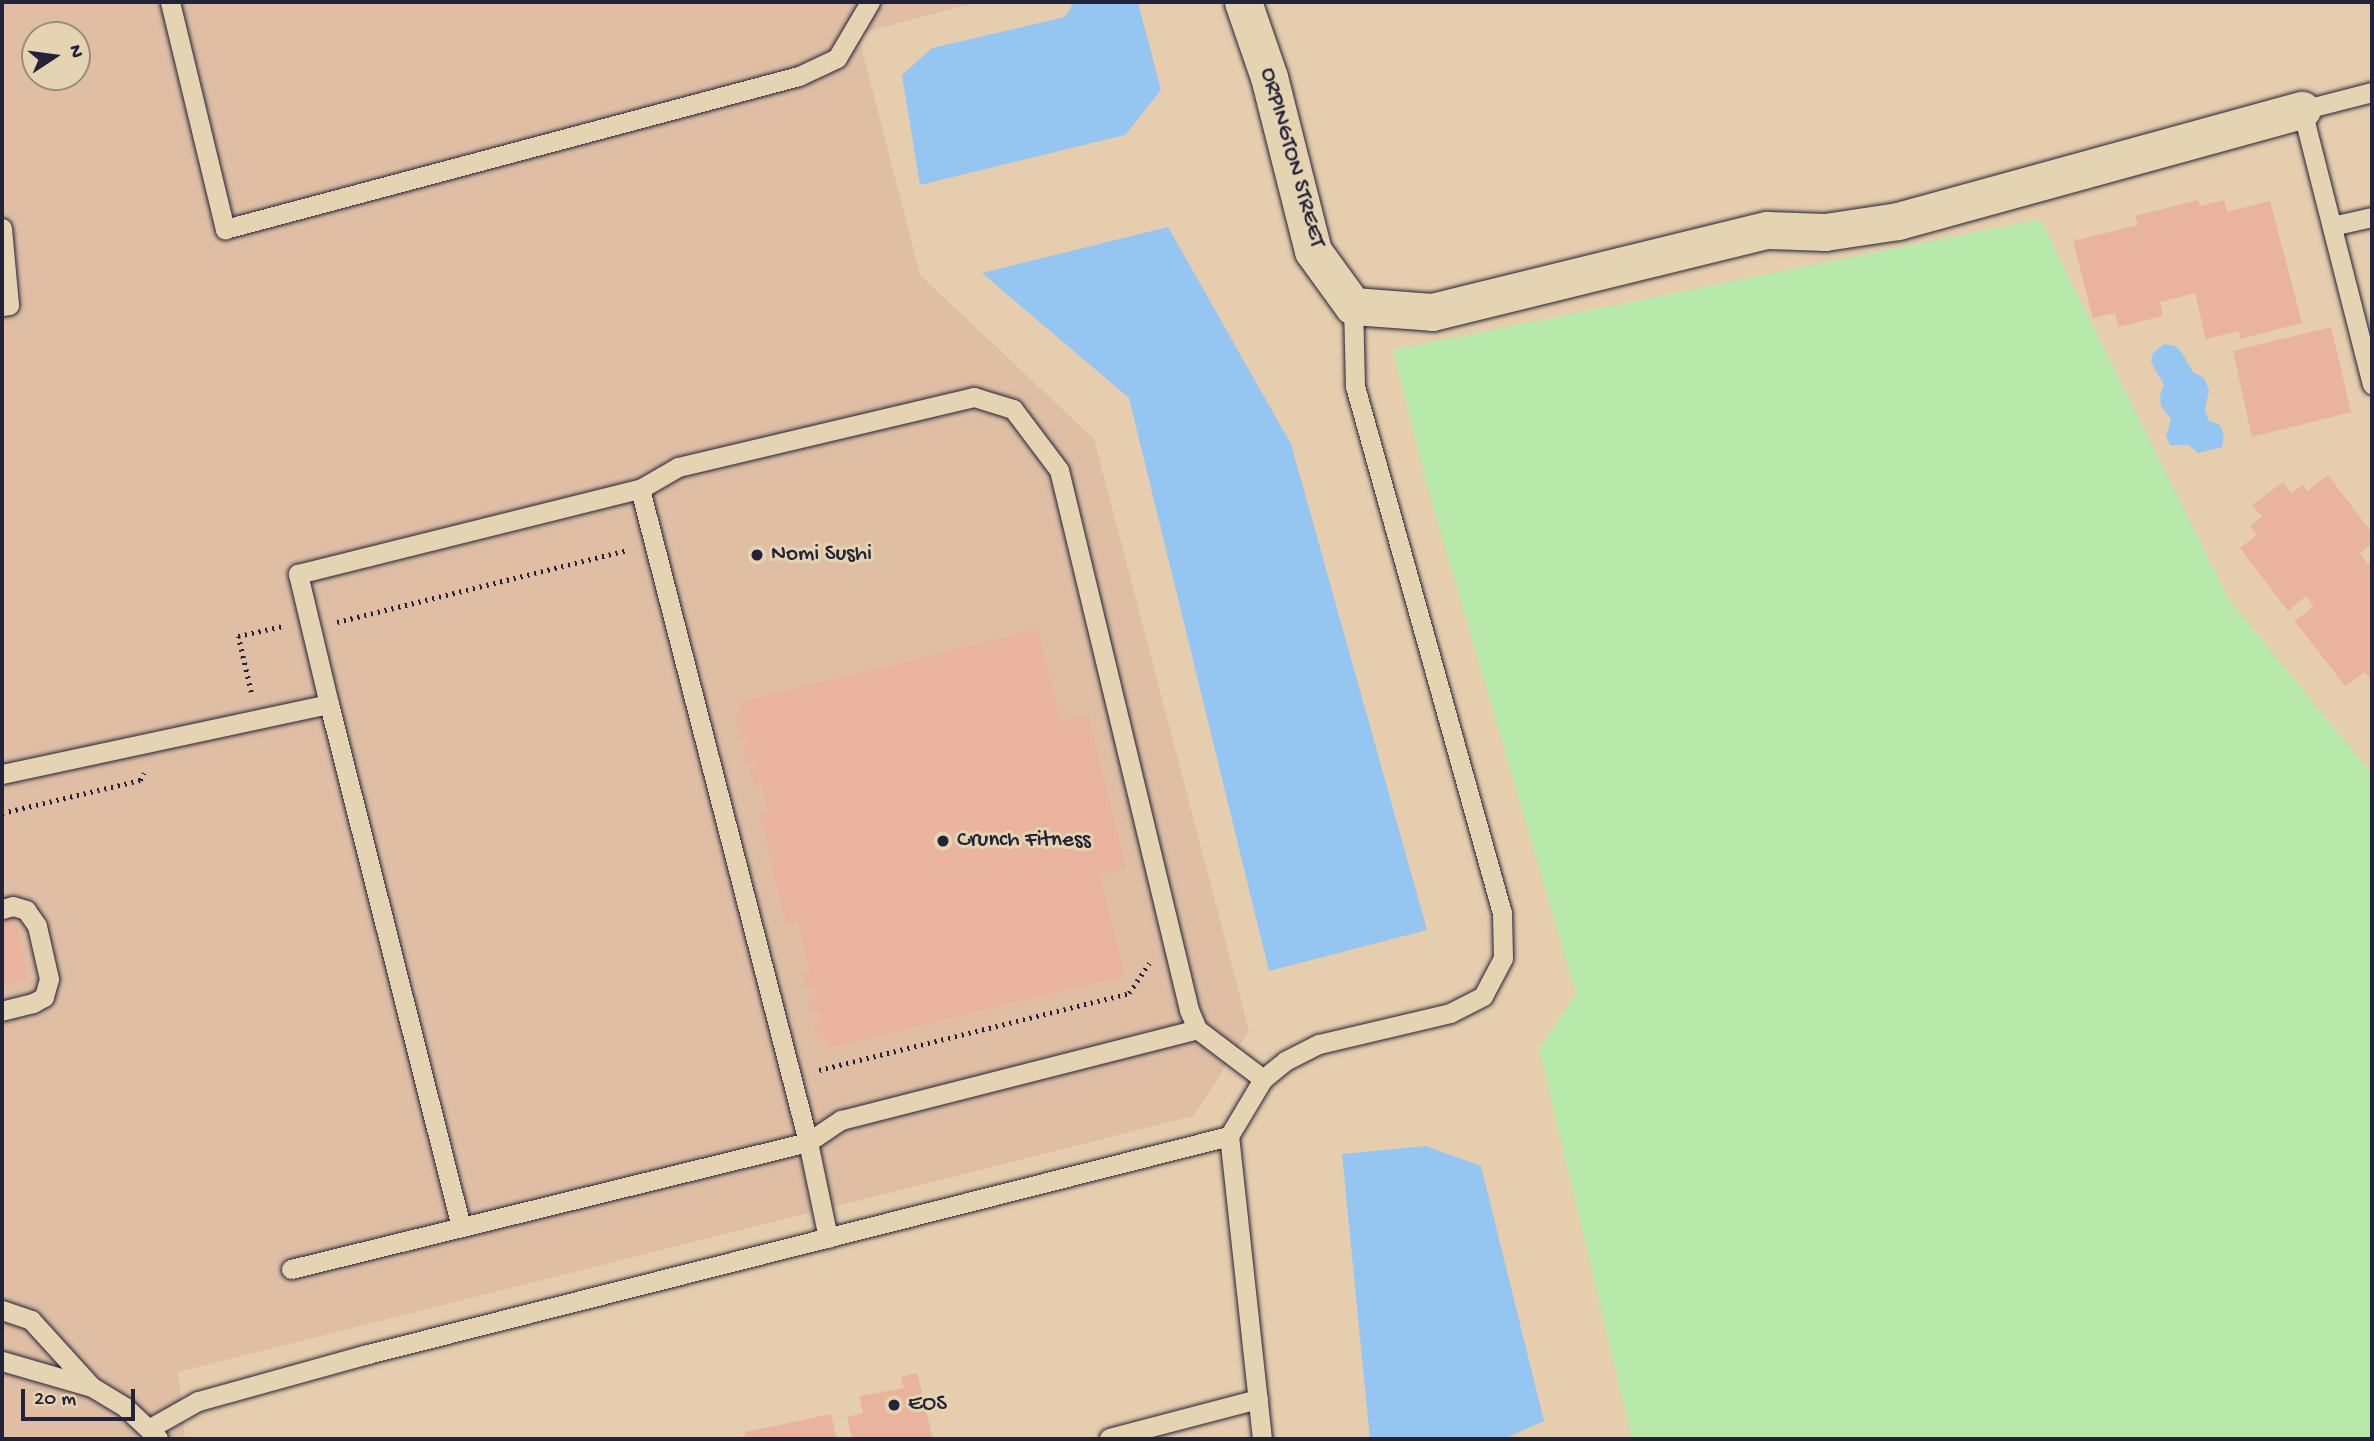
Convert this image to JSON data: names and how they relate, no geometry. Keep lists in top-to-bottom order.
{
  "streets": {
    "street": ["ORPINGTON STREET"]
  },
  "places": ["Nomi Sushi", "Crunch Fitness", "EOS"],
  "scale_bar": "20 m",
  "north": "right"
}
